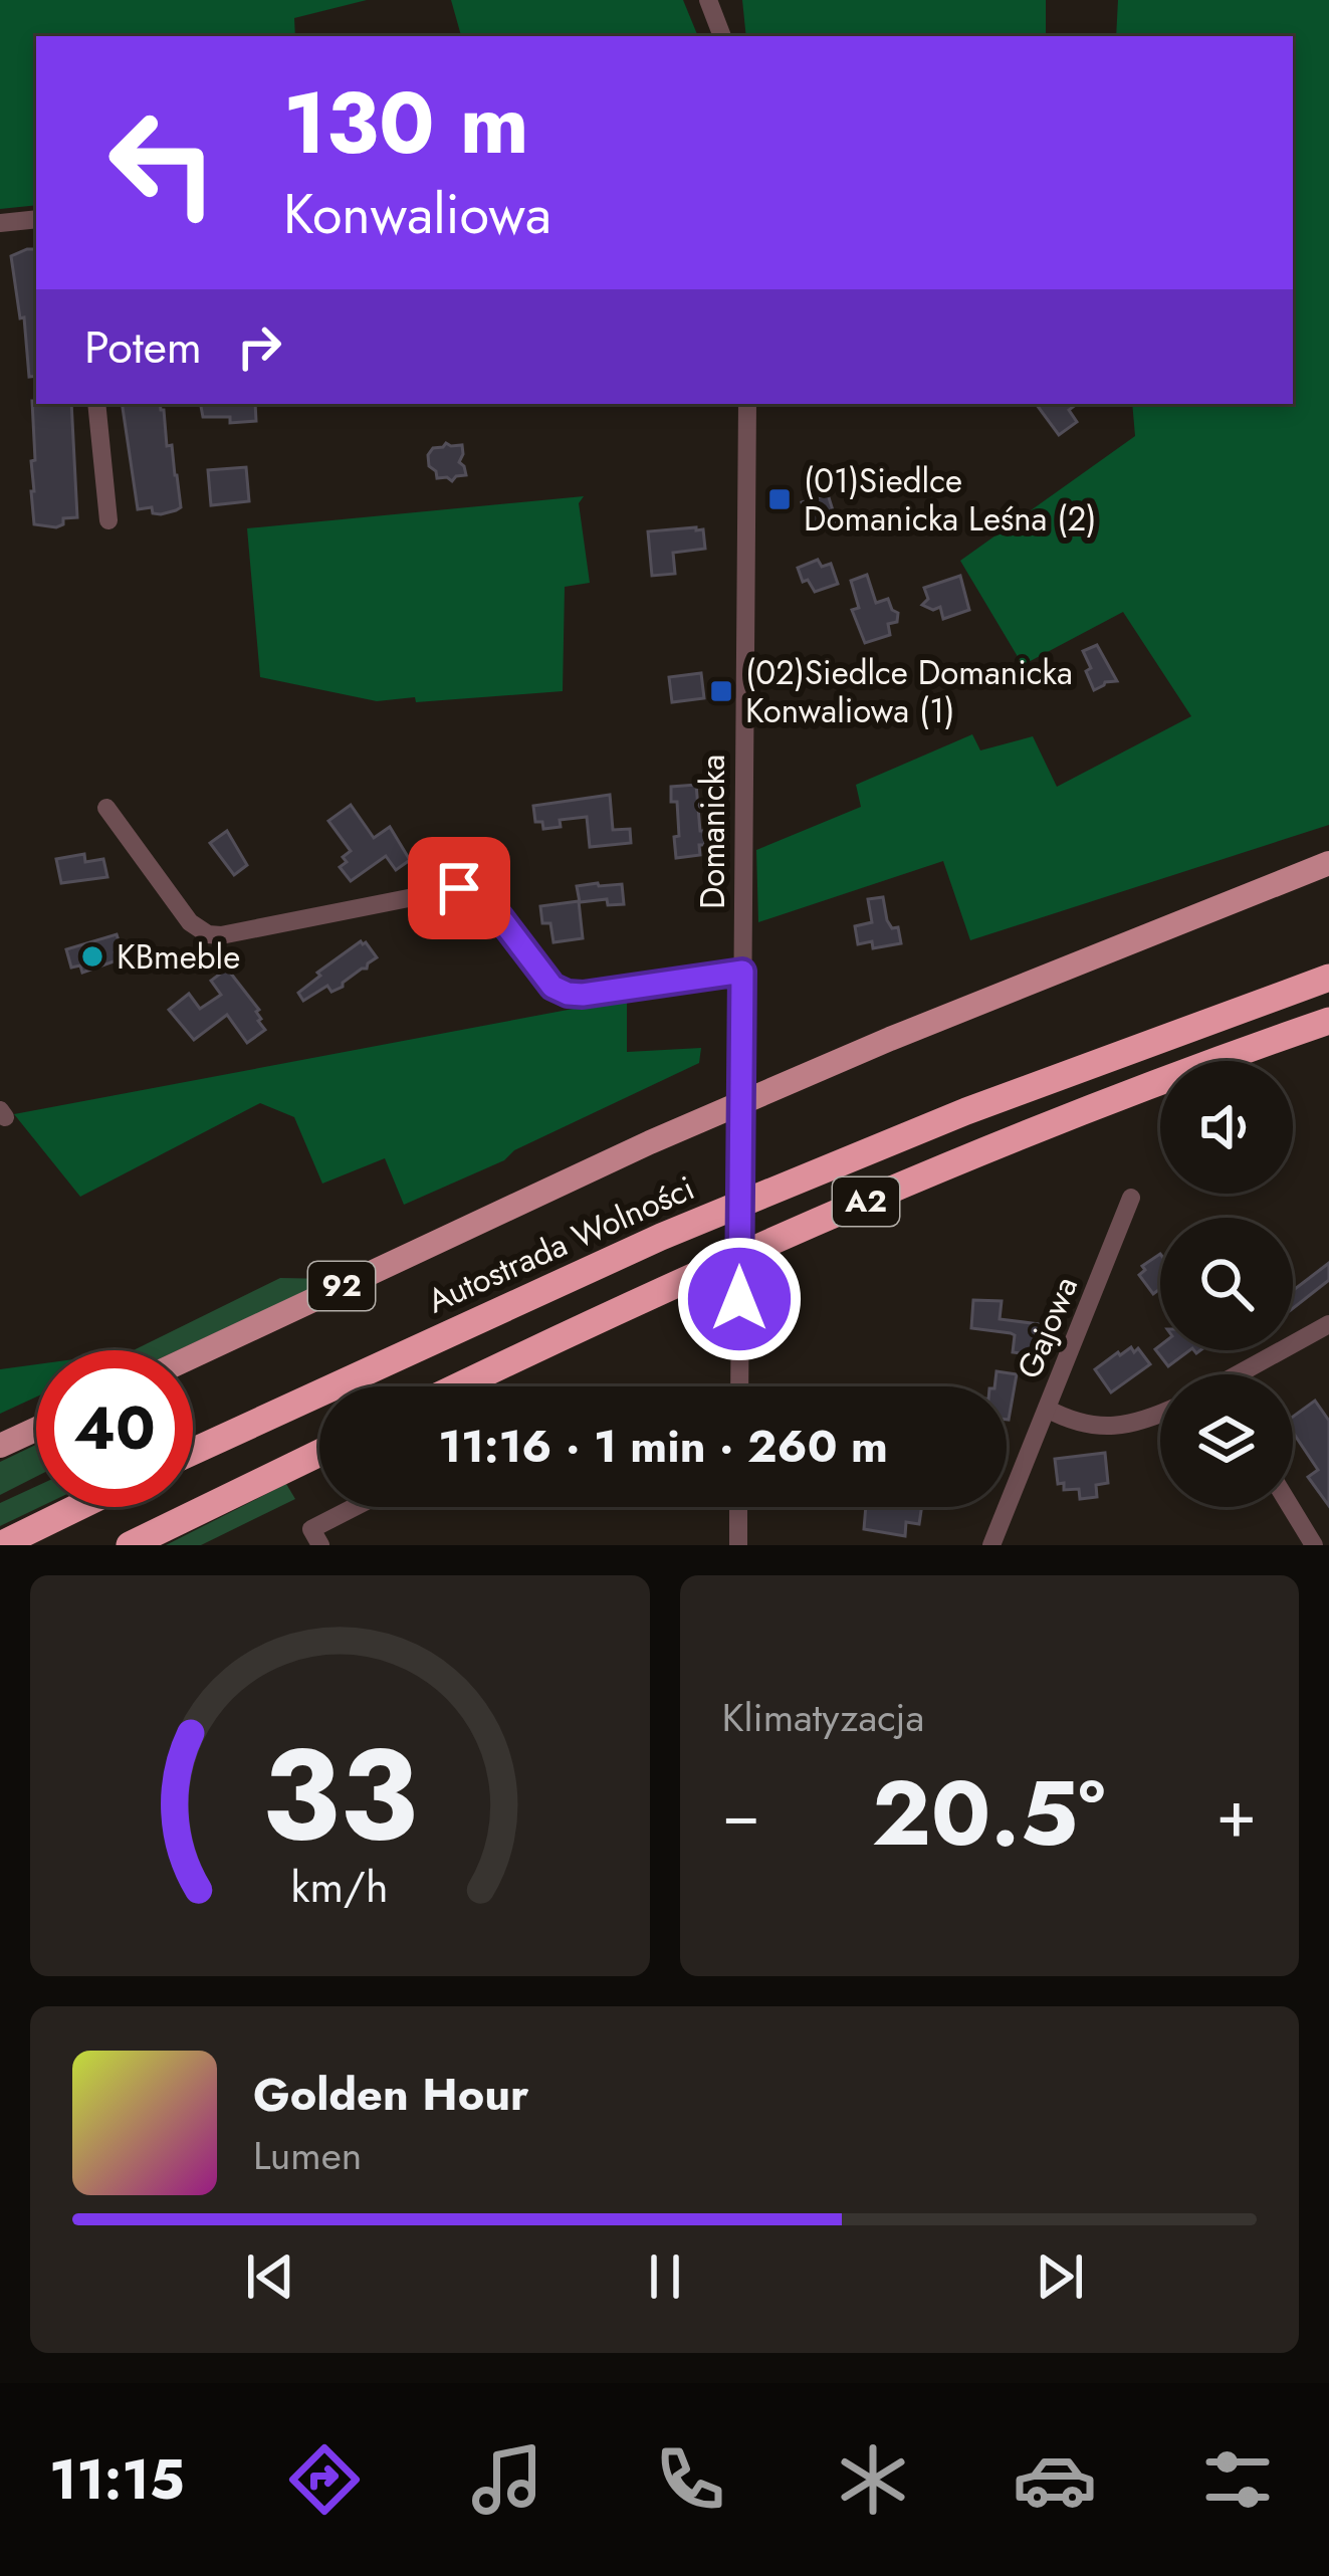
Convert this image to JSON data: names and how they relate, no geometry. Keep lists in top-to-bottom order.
{
  "streets": {
    "highway": ["A2", "Autostrada Wolności"],
    "main road": ["92"],
    "street": ["Domanicka", "Gajowa"]
  },
  "places": {
    "transit": ["(01)Siedlce Domanicka Leśna (2)", "(02)Siedlce Domanicka Konwaliowa (1)"],
    "other": ["KBmeble"]
  },
  "page": {
    "turn": ["130 m", "Konwaliowa"],
    "then": "Potem",
    "limit": "40",
    "trip": "11:16 · 1 min · 260 m",
    "tile": "Klimatyzacja",
    "heat": ["−", "20.5°", "+"],
    "song": ["Golden Hour", "Lumen"],
    "tabs": "11:15",
    "gauge": ["33", "km/h"]
  }
}
